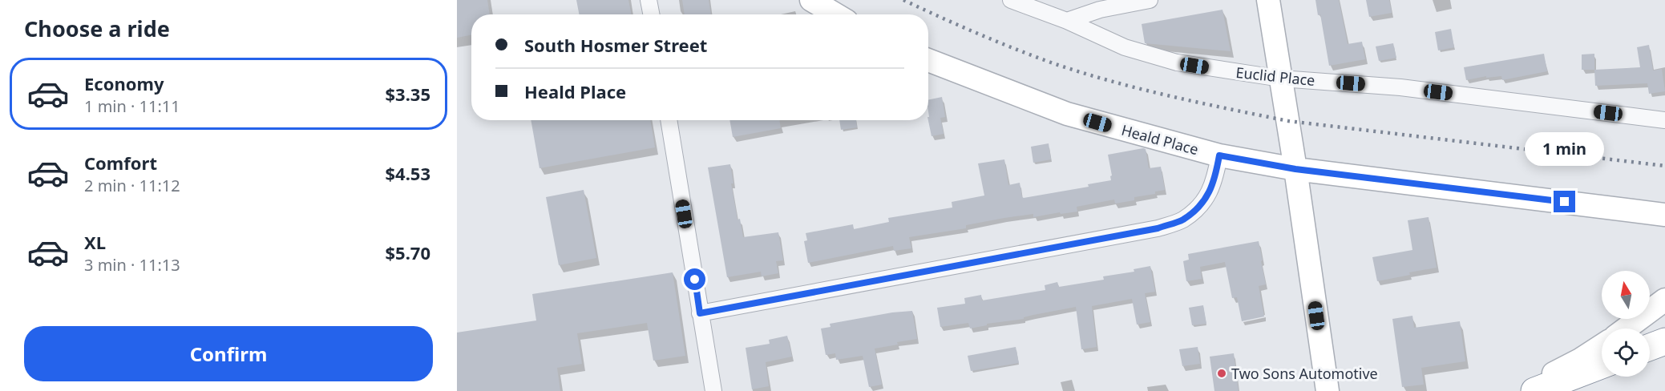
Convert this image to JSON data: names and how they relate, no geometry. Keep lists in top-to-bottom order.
{
  "streets": {
    "street": ["Euclid Place", "Heald Place"]
  },
  "places": ["Two Sons Automotive"],
  "north": "top",
  "page": {
    "heading": "Choose a ride",
    "banner": ["South Hosmer Street", "Heald Place"],
    "list": [
      {
        "name": "Economy",
        "note": "1 min · 11:11",
        "value": "$3.35"
      },
      {
        "name": "Comfort",
        "note": "2 min · 11:12",
        "value": "$4.53"
      },
      {
        "name": "XL",
        "note": "3 min · 11:13",
        "value": "$5.70"
      }
    ],
    "bubble": "1 min",
    "buttons": "Confirm"
  }
}
